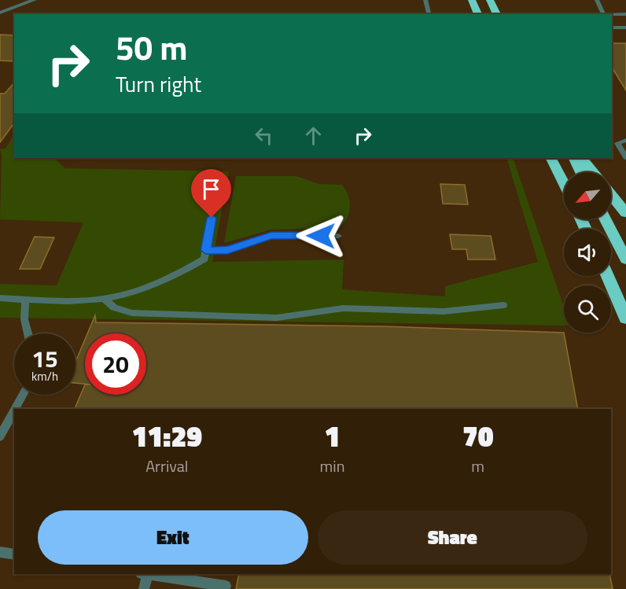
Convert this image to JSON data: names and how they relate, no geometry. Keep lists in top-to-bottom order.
{
  "north": "bottom left",
  "page": {
    "turn": ["50 m", "Turn right"],
    "speed": "15 km/h",
    "limit": "20",
    "eta": [
      "11:29",
      "Arrival",
      "1",
      "min",
      "70",
      "m"
    ],
    "buttons": ["Exit", "Share"]
  }
}
